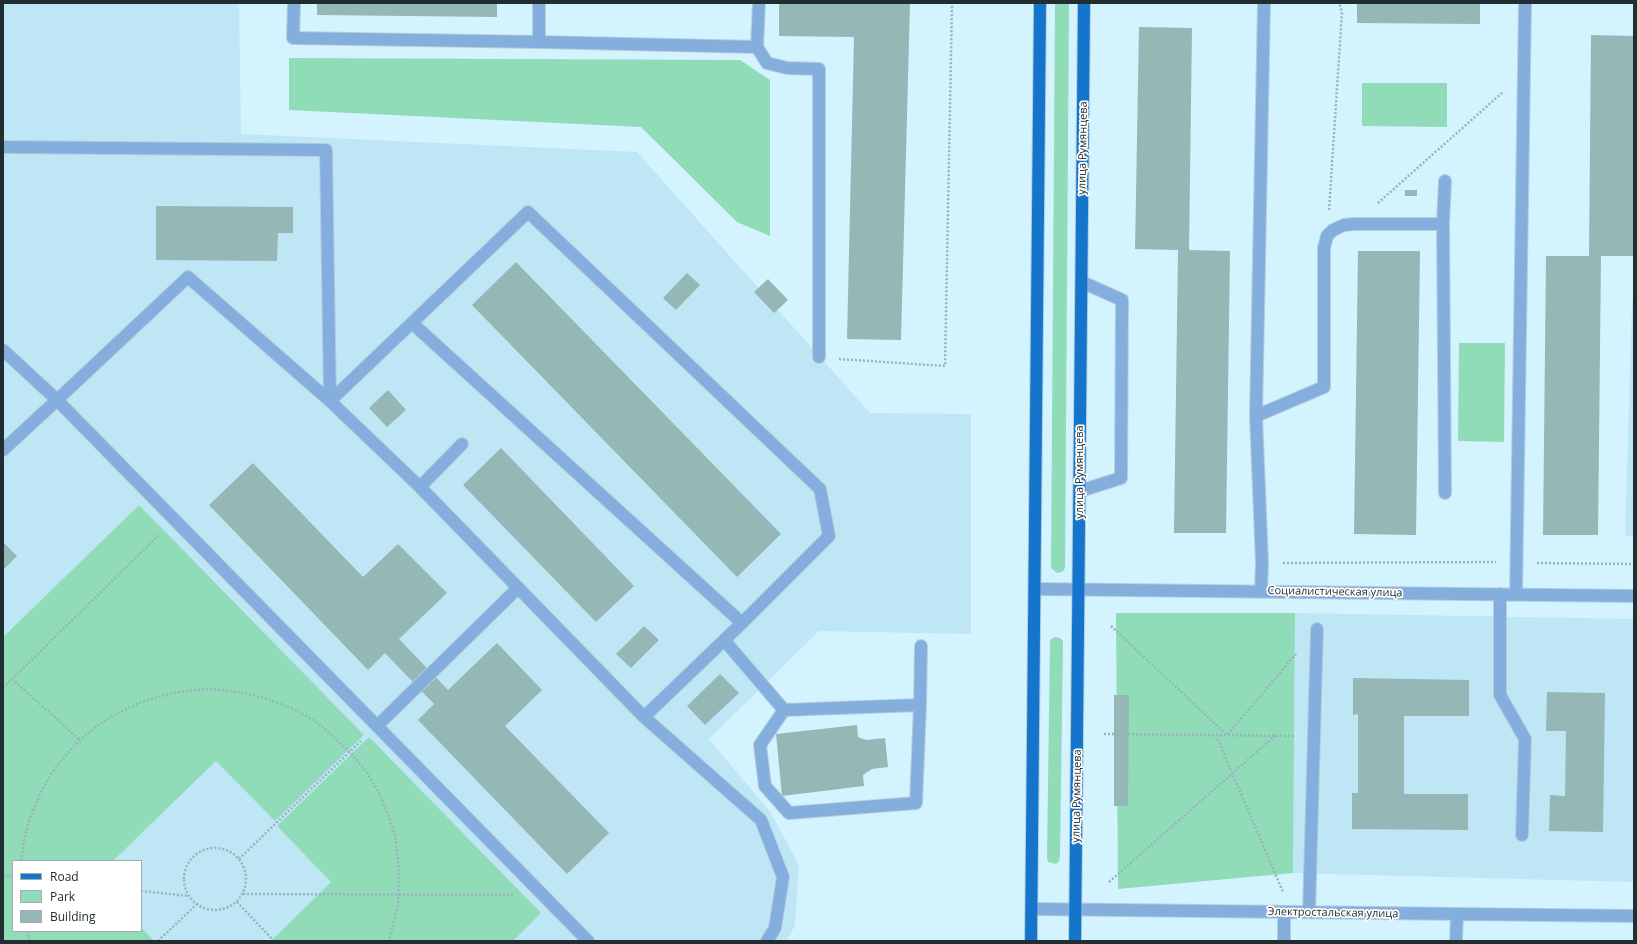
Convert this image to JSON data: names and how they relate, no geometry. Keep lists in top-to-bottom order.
{
  "streets": {
    "main road": ["улица Румянцева"],
    "street": ["Социалистическая улица", "Электростальская улица"]
  },
  "crossings": [
    ["улица Румянцева", "Социалистическая улица"],
    ["улица Румянцева", "Электростальская улица"]
  ],
  "legend": ["Road", "Park", "Building"]
}
